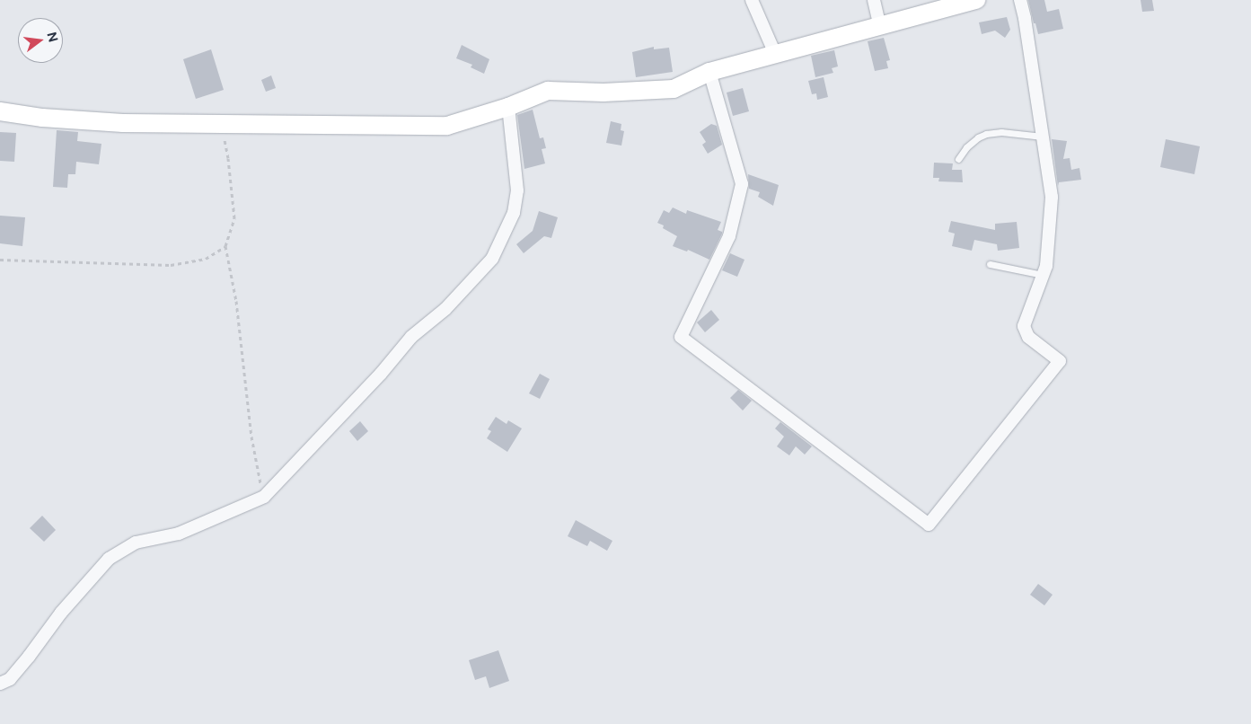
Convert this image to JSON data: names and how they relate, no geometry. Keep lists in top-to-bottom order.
{
  "north": "right"
}
